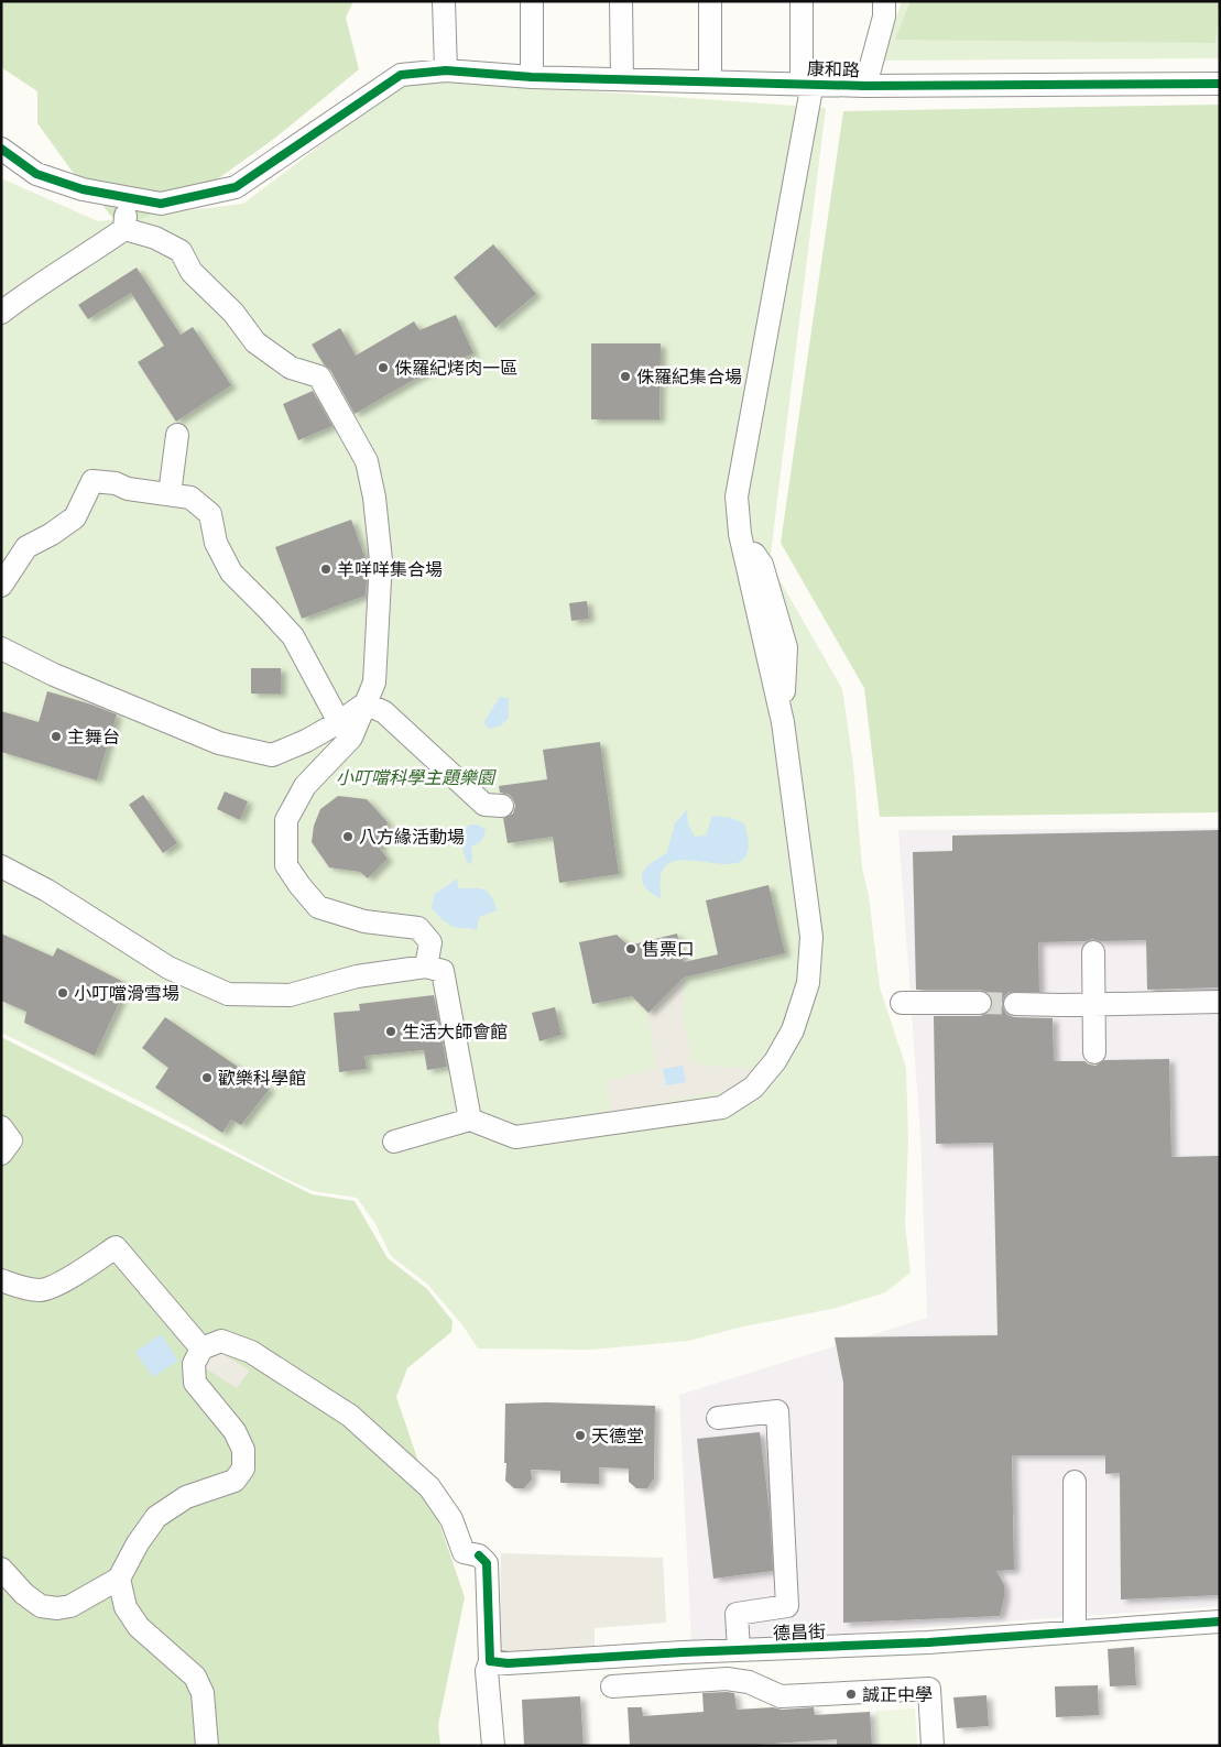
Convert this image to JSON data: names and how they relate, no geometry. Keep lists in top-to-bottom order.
{
  "streets": {
    "street": ["康和路", "德昌街"]
  },
  "parks": ["小叮噹科學主題樂園"],
  "places": [
    "侏羅紀烤肉一區",
    "侏羅紀集合場",
    "羊咩咩集合場",
    "主舞台",
    "八方緣活動場",
    "售票口",
    "小叮噹滑雪場",
    "生活大師會館",
    "歡樂科學館",
    "天德堂",
    "誠正中學"
  ]
}
